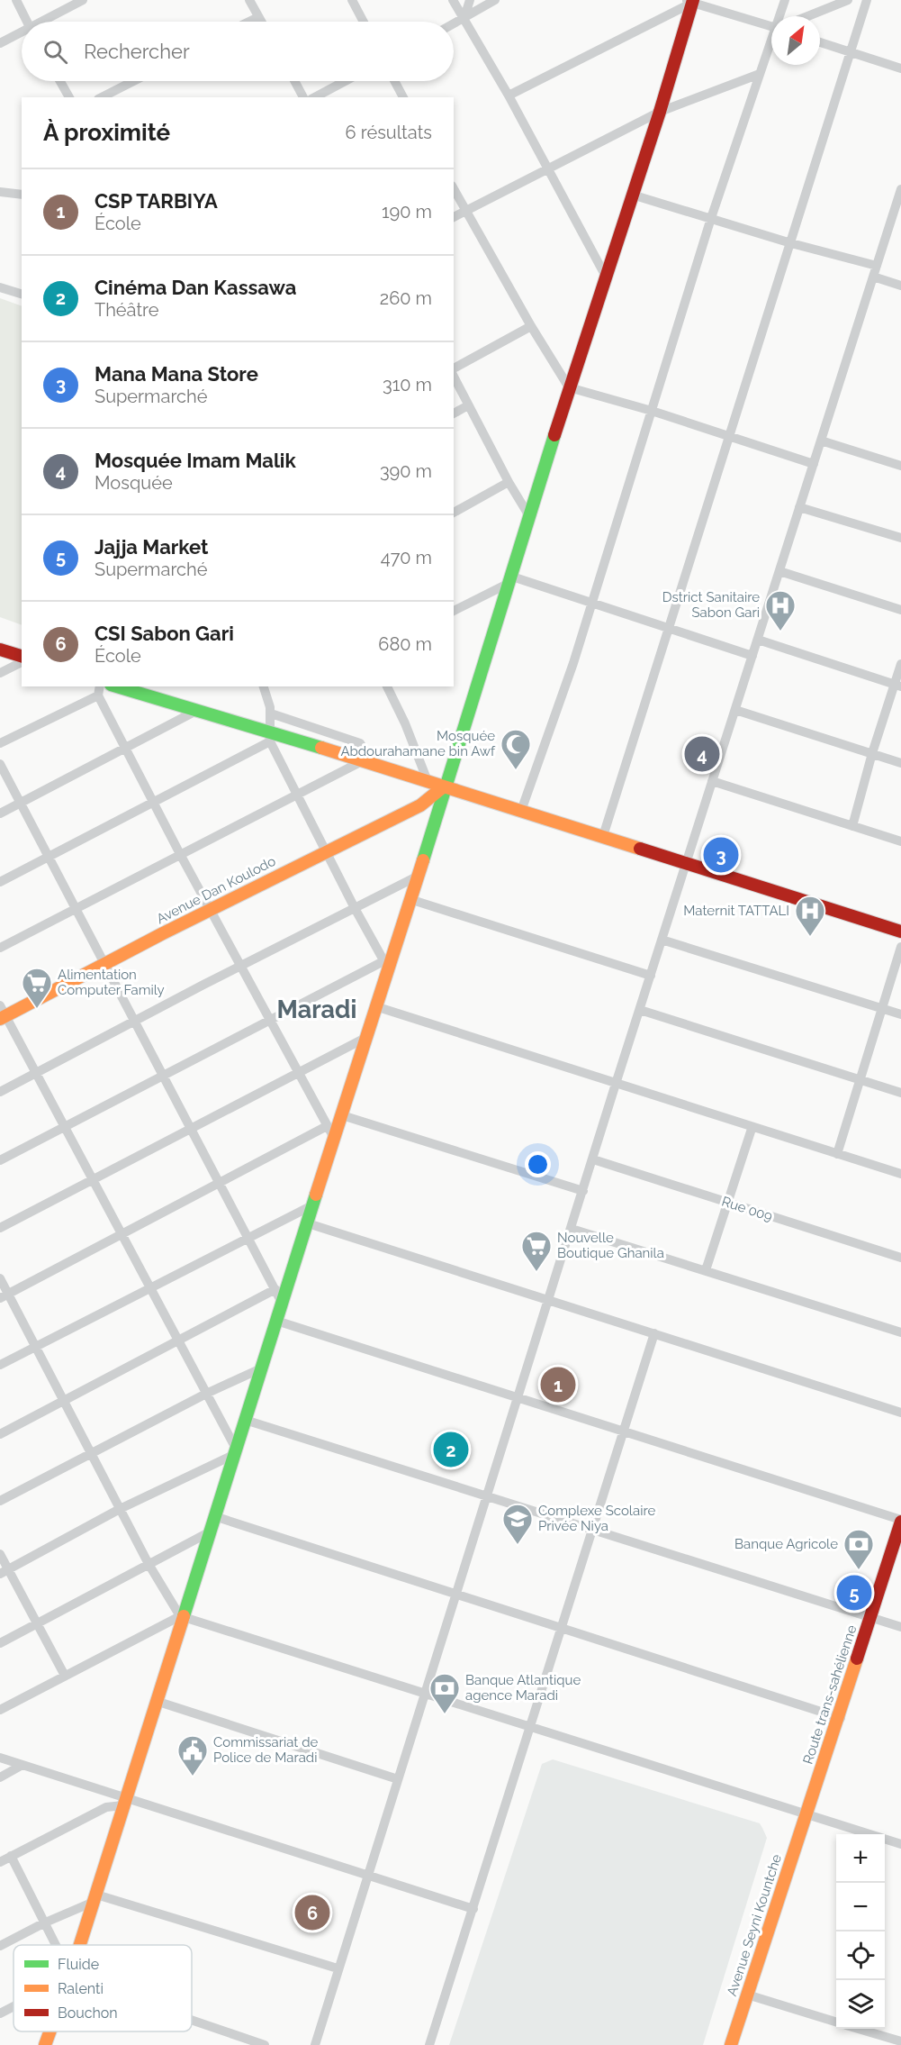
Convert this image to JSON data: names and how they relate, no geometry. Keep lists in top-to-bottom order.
{
  "streets": {
    "main road": ["Avenue Dan Koulodo", "Route trans-sahélienne", "Avenue Seyni Kountche"],
    "street": ["Rue 009"]
  },
  "crossings": [
    ["Route trans-sahélienne", "Avenue Seyni Kountche"]
  ],
  "districts": ["Maradi"],
  "places": {
    "hospital": ["Dstrict Sanitaire Sabon Gari", "Maternit TATTALI"],
    "mosque": ["Mosquée Abdourahamane bin Awf"],
    "supermarket": ["Alimentation Computer Family", "Nouvelle Boutique Ghanila"],
    "school or university": ["Complexe Scolaire Privée Niya"],
    "bank": ["Banque Agricole", "Banque Atlantique agence Maradi"],
    "public building": ["Commissariat de Police de Maradi"]
  },
  "legend": ["Fluide", "Ralenti", "Bouchon"],
  "north": "top right",
  "page": {
    "search": "Rechercher",
    "heading": ["À proximité", "6 résultats"],
    "list": [
      {
        "mark": "1",
        "name": "CSP TARBIYA",
        "note": "École",
        "value": "190 m"
      },
      {
        "mark": "2",
        "name": "Cinéma Dan Kassawa",
        "note": "Théâtre",
        "value": "260 m"
      },
      {
        "mark": "3",
        "name": "Mana Mana Store",
        "note": "Supermarché",
        "value": "310 m"
      },
      {
        "mark": "4",
        "name": "Mosquée Imam Malik",
        "note": "Mosquée",
        "value": "390 m"
      },
      {
        "mark": "5",
        "name": "Jajja Market",
        "note": "Supermarché",
        "value": "470 m"
      },
      {
        "mark": "6",
        "name": "CSI Sabon Gari",
        "note": "École",
        "value": "680 m"
      }
    ],
    "pins": [
      "4",
      "3",
      "1",
      "2",
      "5",
      "6"
    ],
    "map_buttons": ["+", "−"]
  }
}
